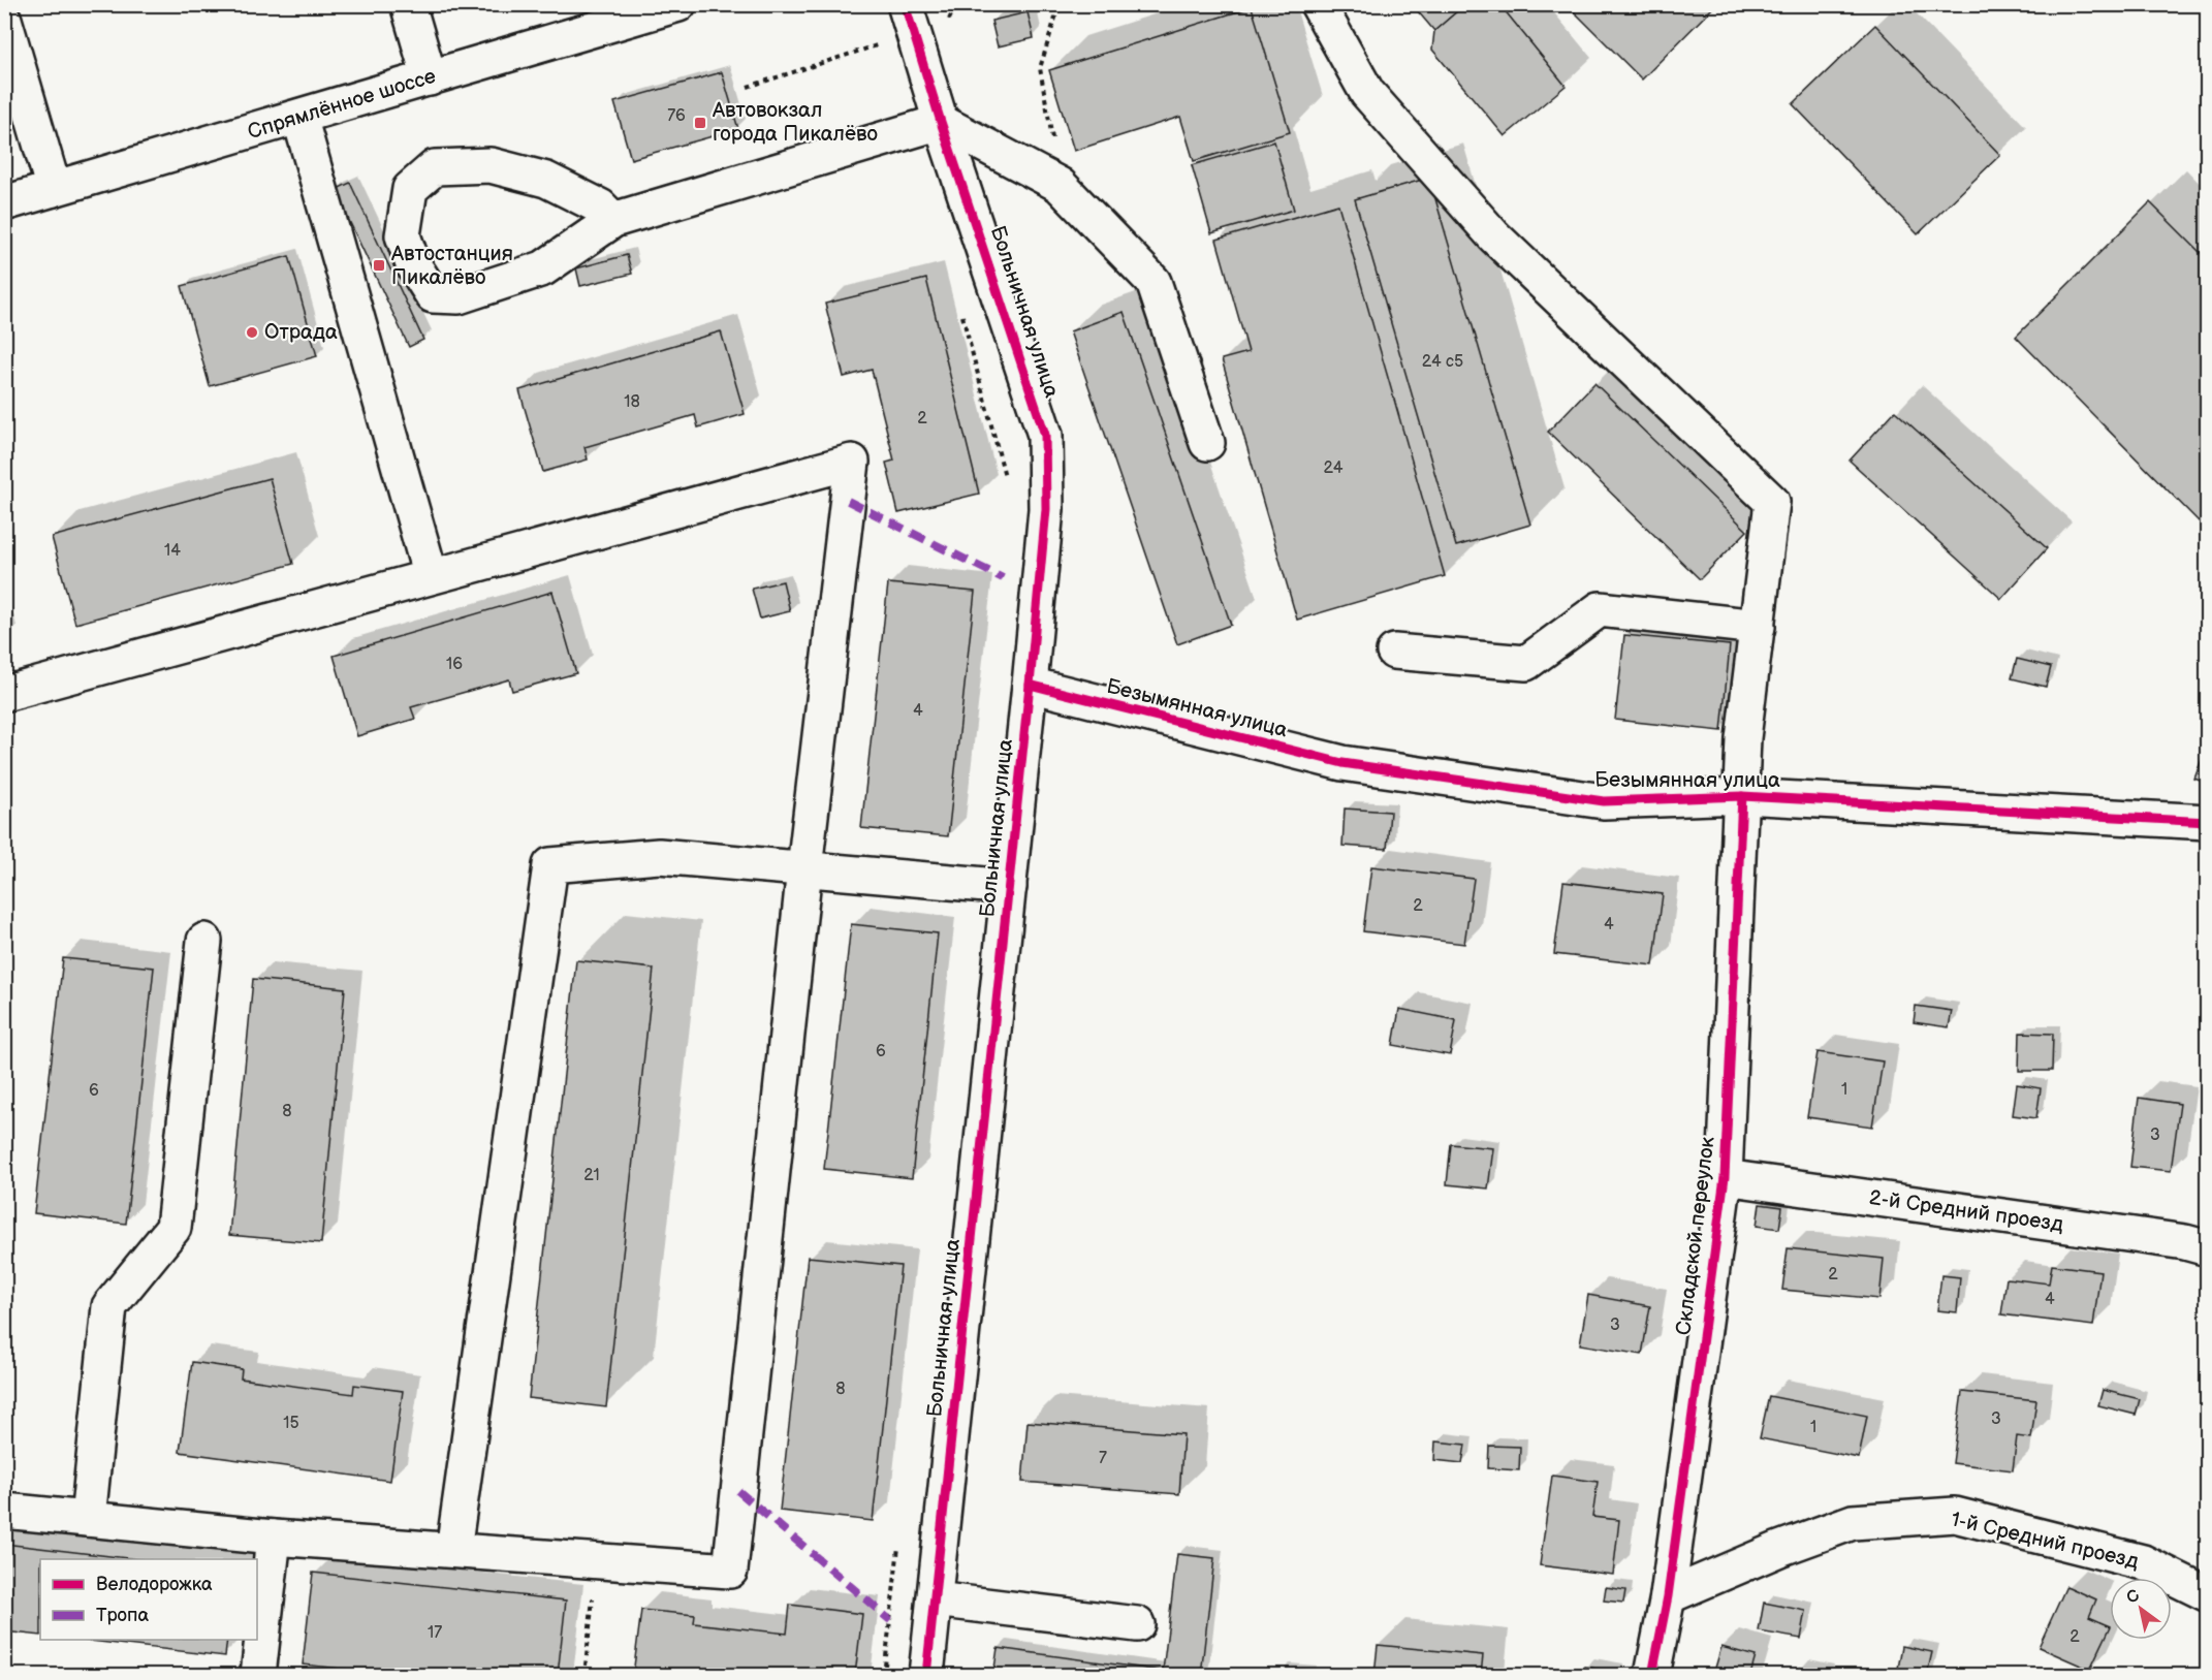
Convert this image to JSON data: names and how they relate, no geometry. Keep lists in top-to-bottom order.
{
  "streets": {
    "street": [
      "Спрямлённое шоссе",
      "Больничная улица",
      "Безымянная улица",
      "2-й Средний проезд",
      "Складской переулок",
      "1-й Средний проезд"
    ]
  },
  "crossings": [
    ["Больничная улица", "Безымянная улица"],
    ["Безымянная улица", "Складской переулок"],
    ["2-й Средний проезд", "Складской переулок"],
    ["Складской переулок", "1-й Средний проезд"]
  ],
  "places": {
    "transit": ["Автовокзал города Пикалёво", "Автостанция Пикалёво"],
    "other": ["Отрада"]
  },
  "house_numbers": [
    "76",
    "24 с5",
    "18",
    "2",
    "24",
    "14",
    "16",
    "4",
    "2",
    "4",
    "6",
    "1",
    "6",
    "8",
    "3",
    "21",
    "2",
    "4",
    "3",
    "8",
    "3",
    "15",
    "1",
    "7",
    "17",
    "2"
  ],
  "legend": ["Велодорожка", "Тропа"],
  "north": "top left"
}
